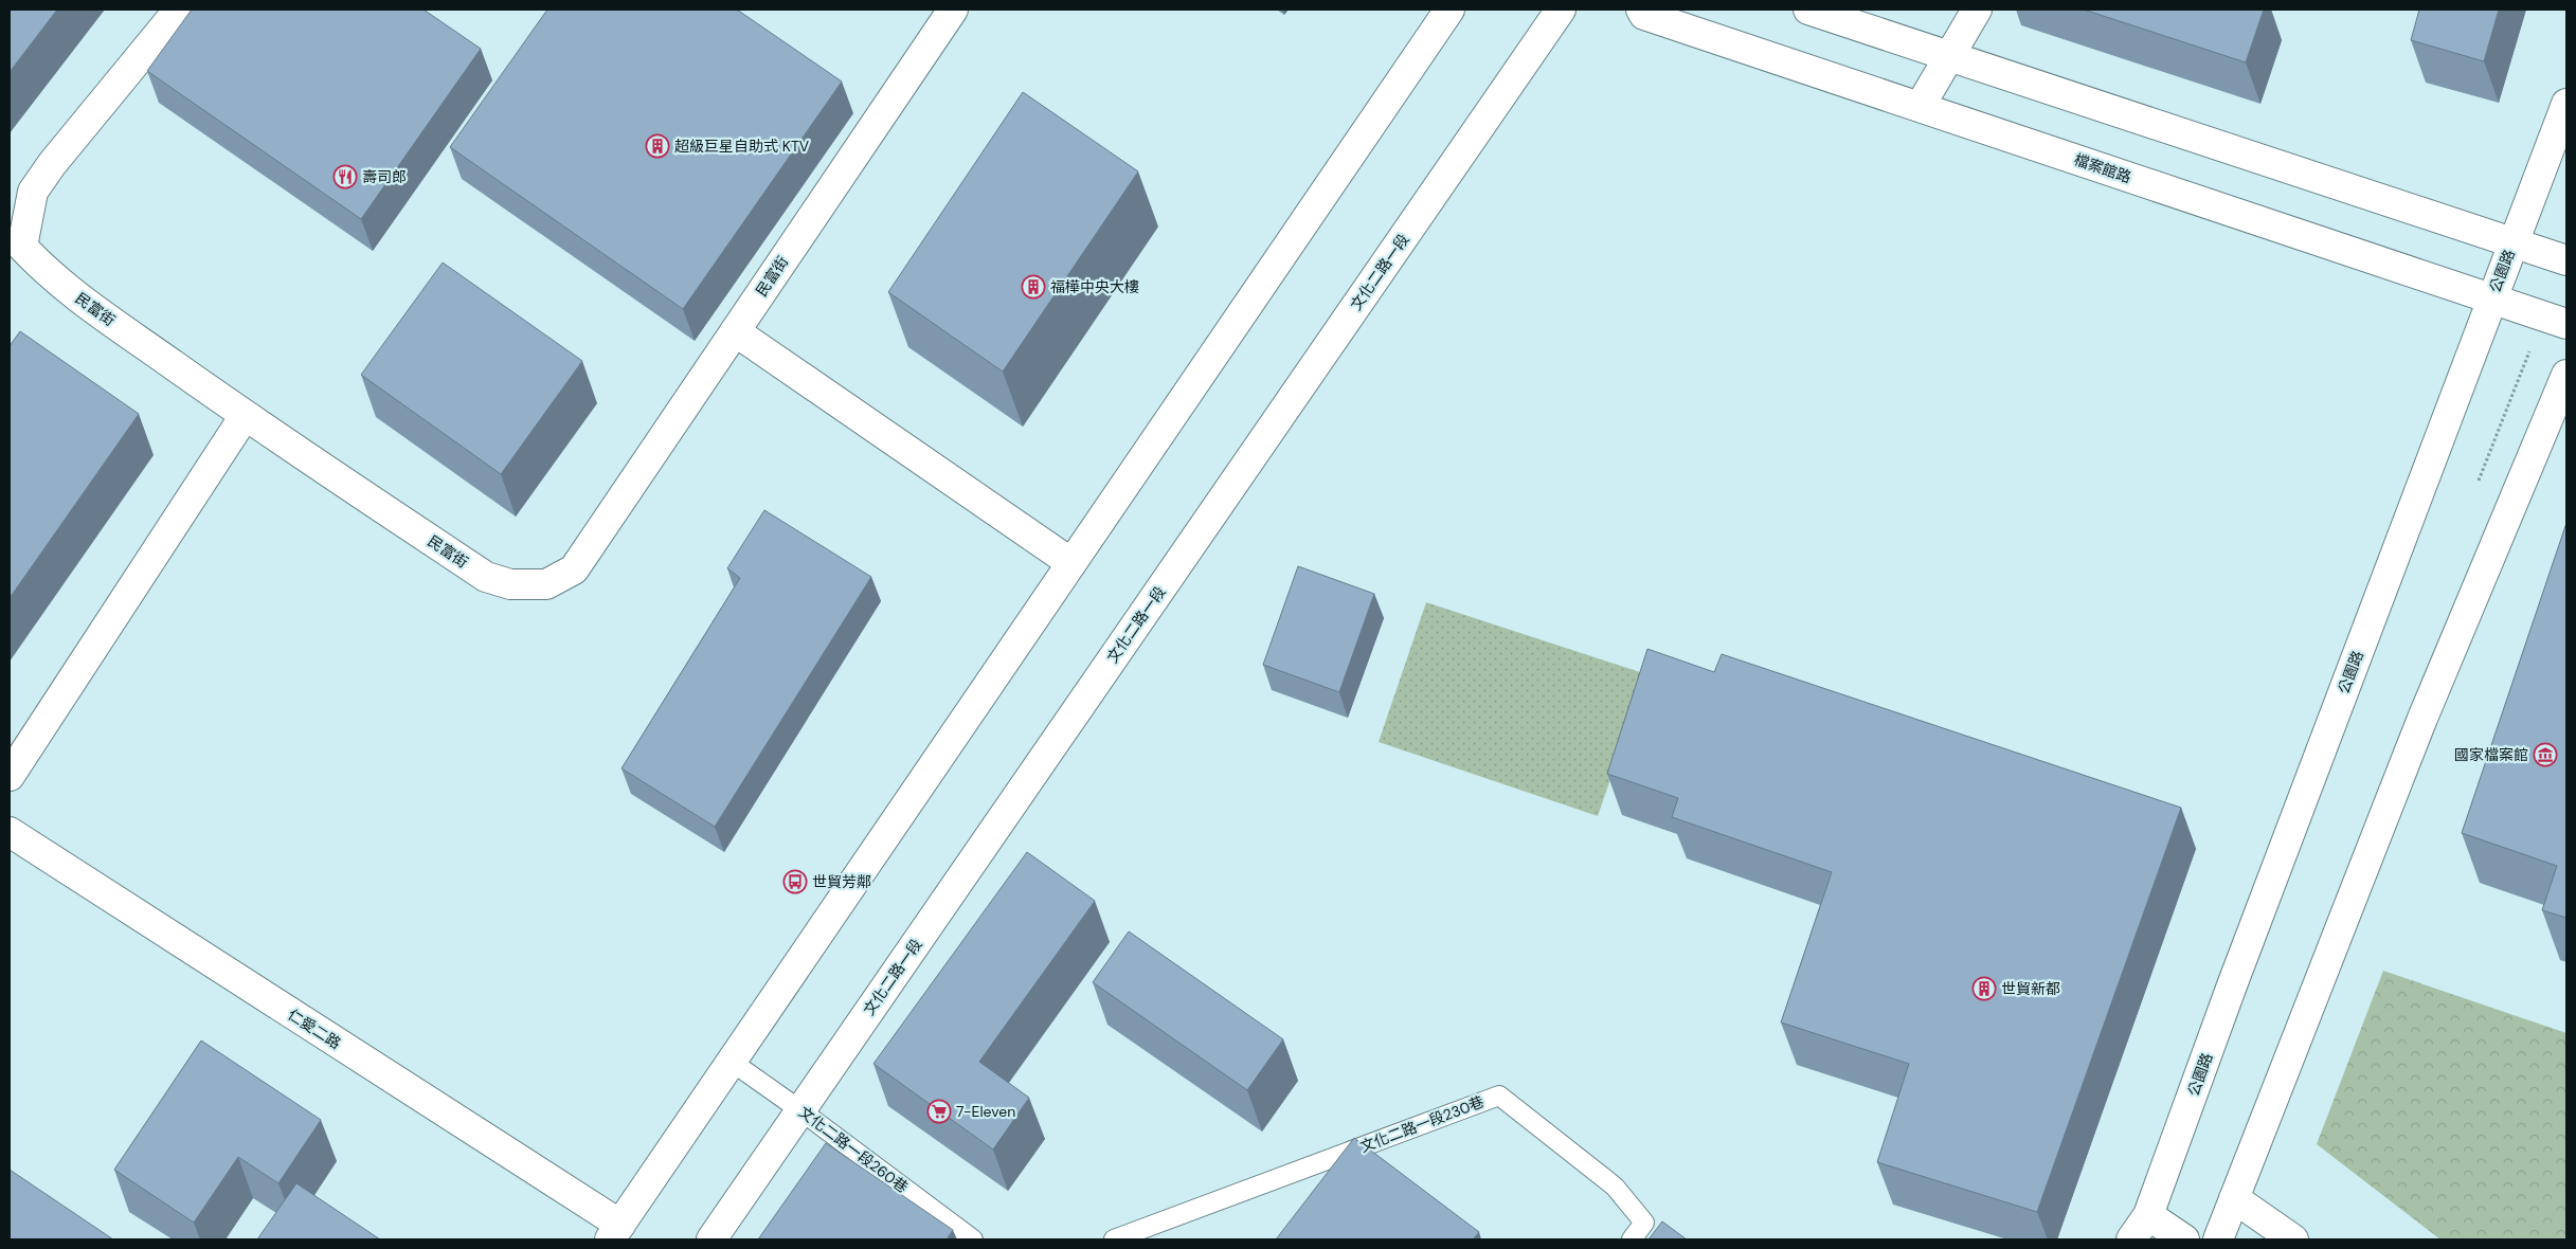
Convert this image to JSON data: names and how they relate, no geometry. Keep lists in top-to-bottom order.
{
  "streets": {
    "street": [
      "檔案館路",
      "公園路",
      "文化二路一段",
      "民富街",
      "仁愛二路"
    ],
    "lane": ["文化二路一段230巷", "文化二路一段260巷"]
  },
  "crossings": [
    ["檔案館路", "公園路"],
    ["文化二路一段", "文化二路一段260巷"]
  ],
  "places": {
    "building": ["超級巨星自助式 KTV", "福樺中央大樓", "世貿新都"],
    "restaurant": ["壽司郎"],
    "museum": ["國家檔案館"],
    "bus stop": ["世貿芳鄰"],
    "supermarket": ["7-Eleven"]
  }
}
